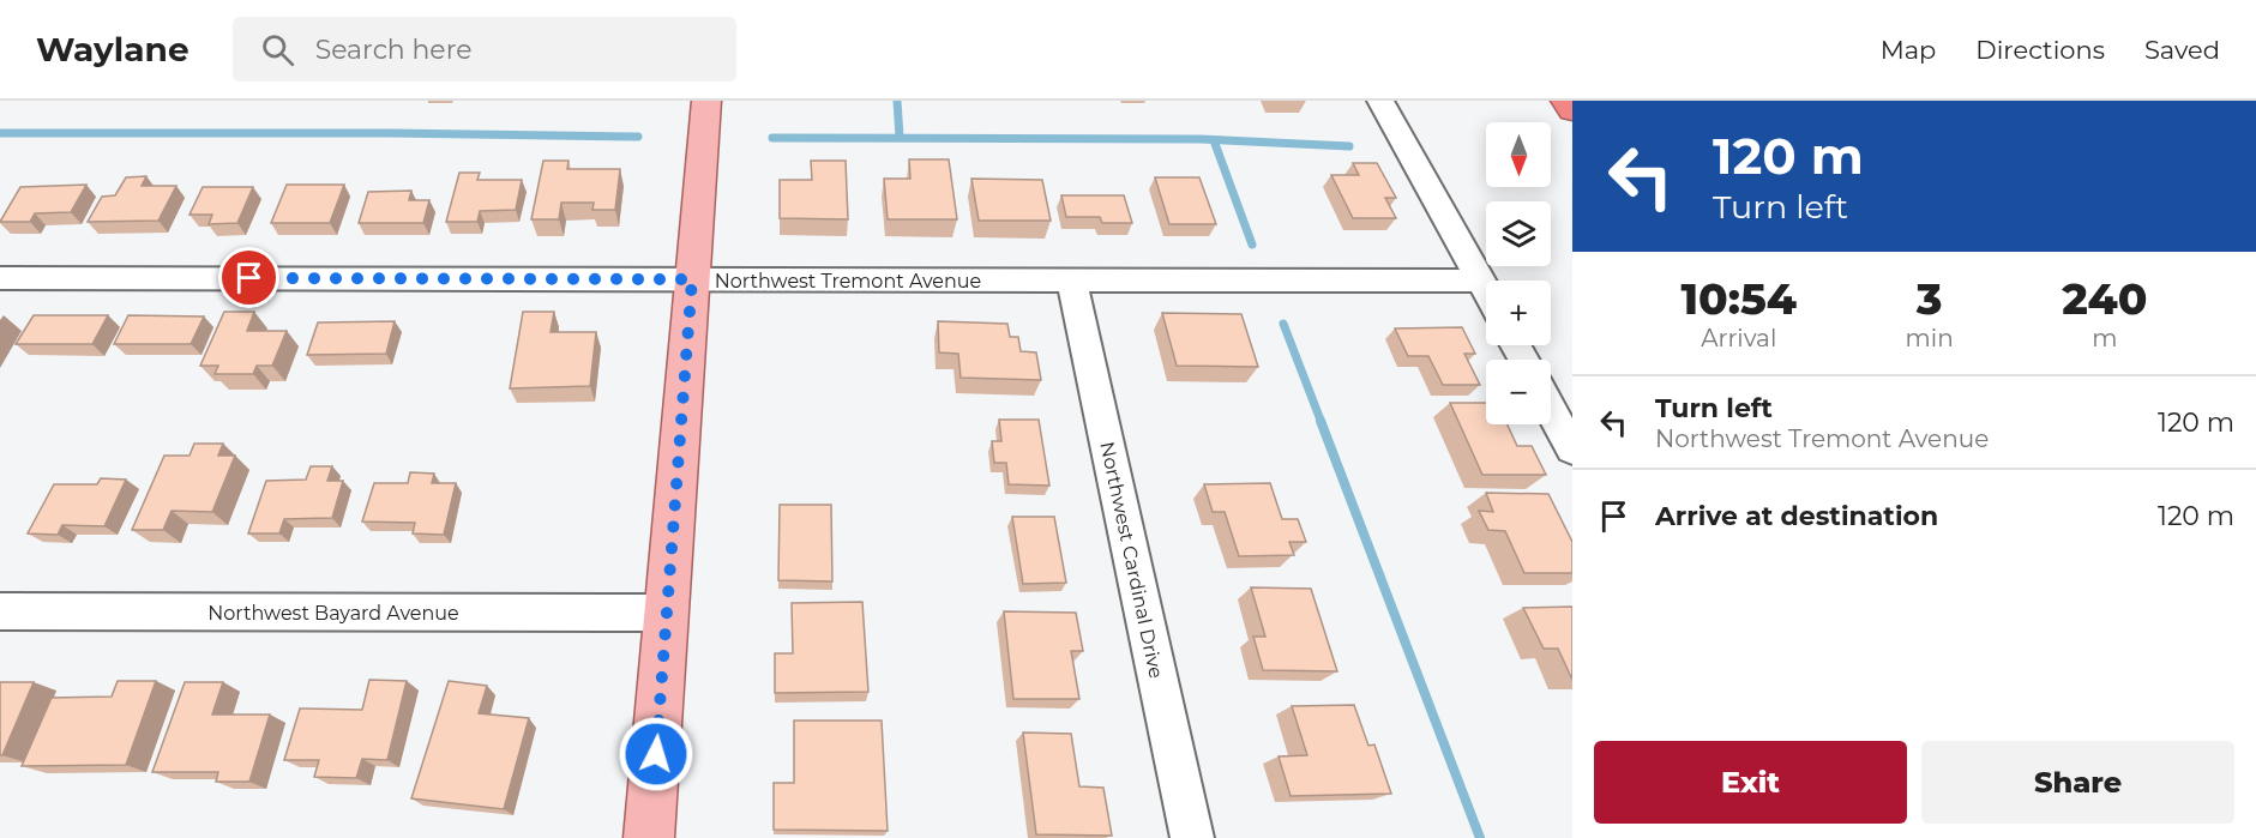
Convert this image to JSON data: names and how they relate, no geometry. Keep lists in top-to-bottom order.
{
  "streets": {
    "street": ["Northwest Tremont Avenue", "Northwest Cardinal Drive", "Northwest Bayard Avenue"]
  },
  "crossings": [
    ["Northwest Tremont Avenue", "Northwest Cardinal Drive"]
  ],
  "north": "bottom",
  "page": {
    "header": "Waylane",
    "search": "Search here",
    "nav": ["Map", "Directions", "Saved"],
    "turn": ["120 m", "Turn left"],
    "map_buttons": ["+", "−"],
    "eta": [
      "10:54",
      "Arrival",
      "3",
      "min",
      "240",
      "m"
    ],
    "list": [
      {
        "name": "Turn left",
        "note": "Northwest Tremont Avenue",
        "value": "120 m"
      },
      {
        "name": "Arrive at destination",
        "value": "120 m"
      }
    ],
    "buttons": ["Exit", "Share"]
  }
}
